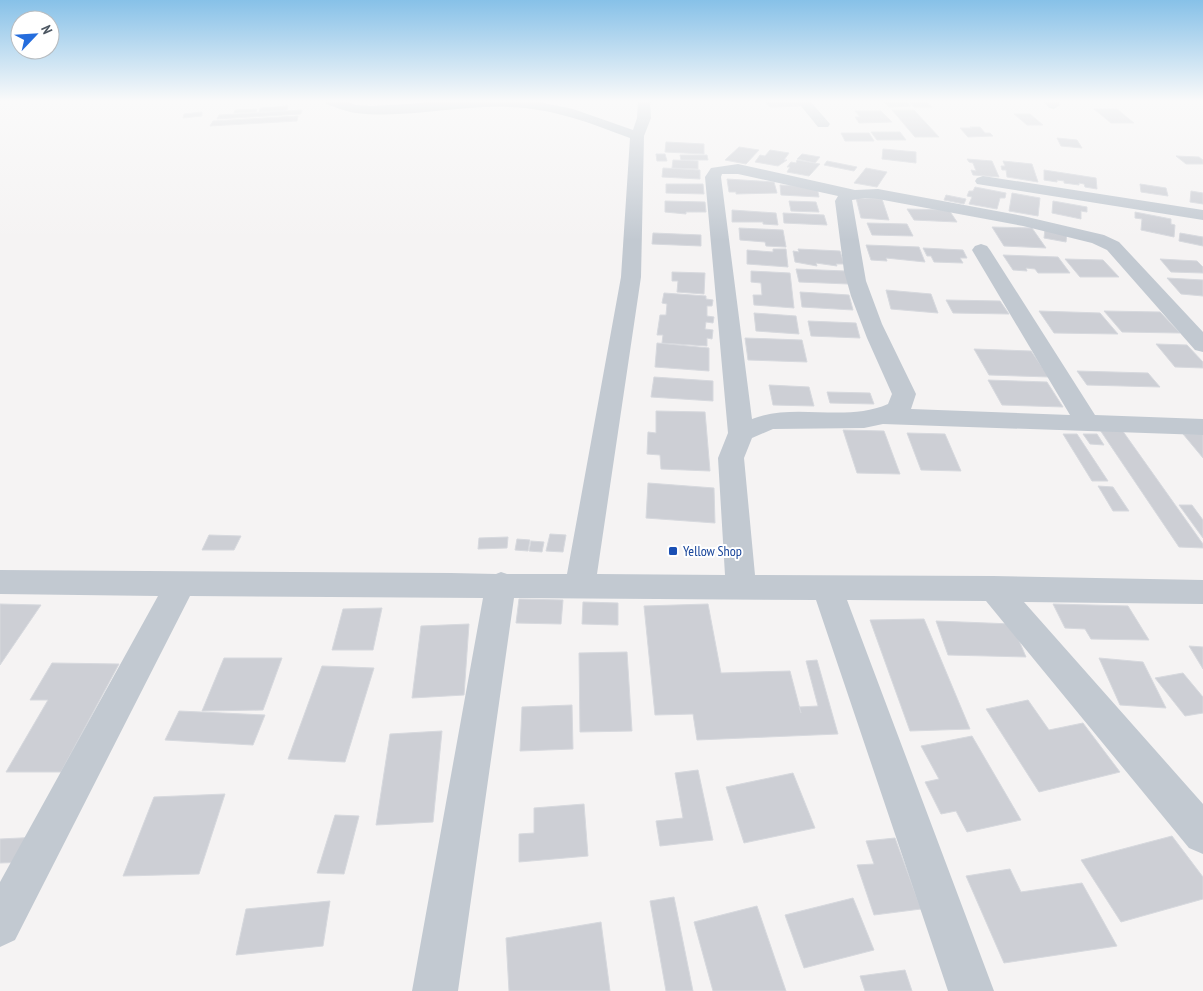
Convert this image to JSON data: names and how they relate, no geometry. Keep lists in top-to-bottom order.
{
  "places": {
    "transit": ["Yellow Shop"]
  },
  "north": "top right"
}
